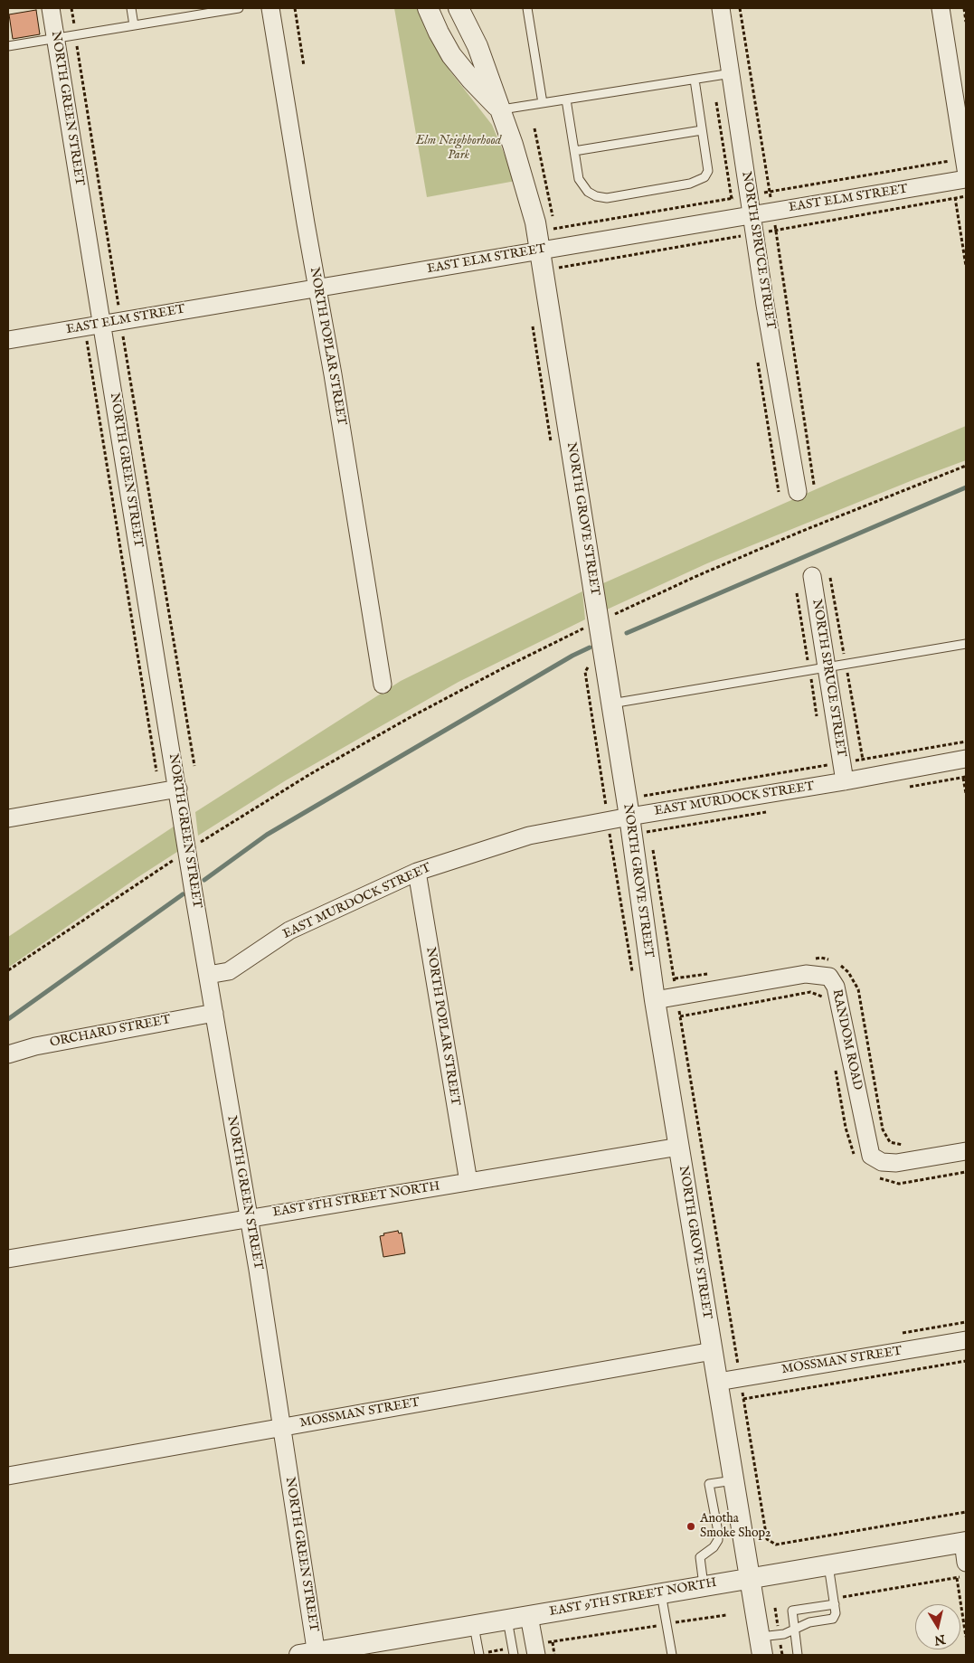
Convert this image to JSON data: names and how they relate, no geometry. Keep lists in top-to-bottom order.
{
  "streets": {
    "street": [
      "NORTH GREEN STREET",
      "EAST ELM STREET",
      "NORTH SPRUCE STREET",
      "NORTH POPLAR STREET",
      "NORTH GROVE STREET",
      "EAST MURDOCK STREET",
      "ORCHARD STREET",
      "RANDOM ROAD",
      "EAST 8TH STREET NORTH",
      "MOSSMAN STREET",
      "EAST 9TH STREET NORTH"
    ]
  },
  "crossings": [
    ["NORTH GREEN STREET", "EAST ELM STREET"],
    ["NORTH GREEN STREET", "EAST MURDOCK STREET"],
    ["NORTH GREEN STREET", "ORCHARD STREET"],
    ["NORTH GREEN STREET", "EAST 8TH STREET NORTH"],
    ["NORTH GREEN STREET", "MOSSMAN STREET"],
    ["NORTH GREEN STREET", "EAST 9TH STREET NORTH"],
    ["EAST ELM STREET", "NORTH SPRUCE STREET"],
    ["EAST ELM STREET", "NORTH POPLAR STREET"],
    ["EAST ELM STREET", "NORTH GROVE STREET"],
    ["NORTH SPRUCE STREET", "EAST MURDOCK STREET"],
    ["NORTH POPLAR STREET", "EAST MURDOCK STREET"],
    ["NORTH POPLAR STREET", "EAST 8TH STREET NORTH"],
    ["NORTH GROVE STREET", "EAST MURDOCK STREET"],
    ["NORTH GROVE STREET", "RANDOM ROAD"],
    ["NORTH GROVE STREET", "EAST 8TH STREET NORTH"],
    ["NORTH GROVE STREET", "MOSSMAN STREET"],
    ["NORTH GROVE STREET", "EAST 9TH STREET NORTH"]
  ],
  "parks": ["Elm Neighborhood Park"],
  "places": ["Anotha Smoke Shop2"],
  "north": "bottom"
}
